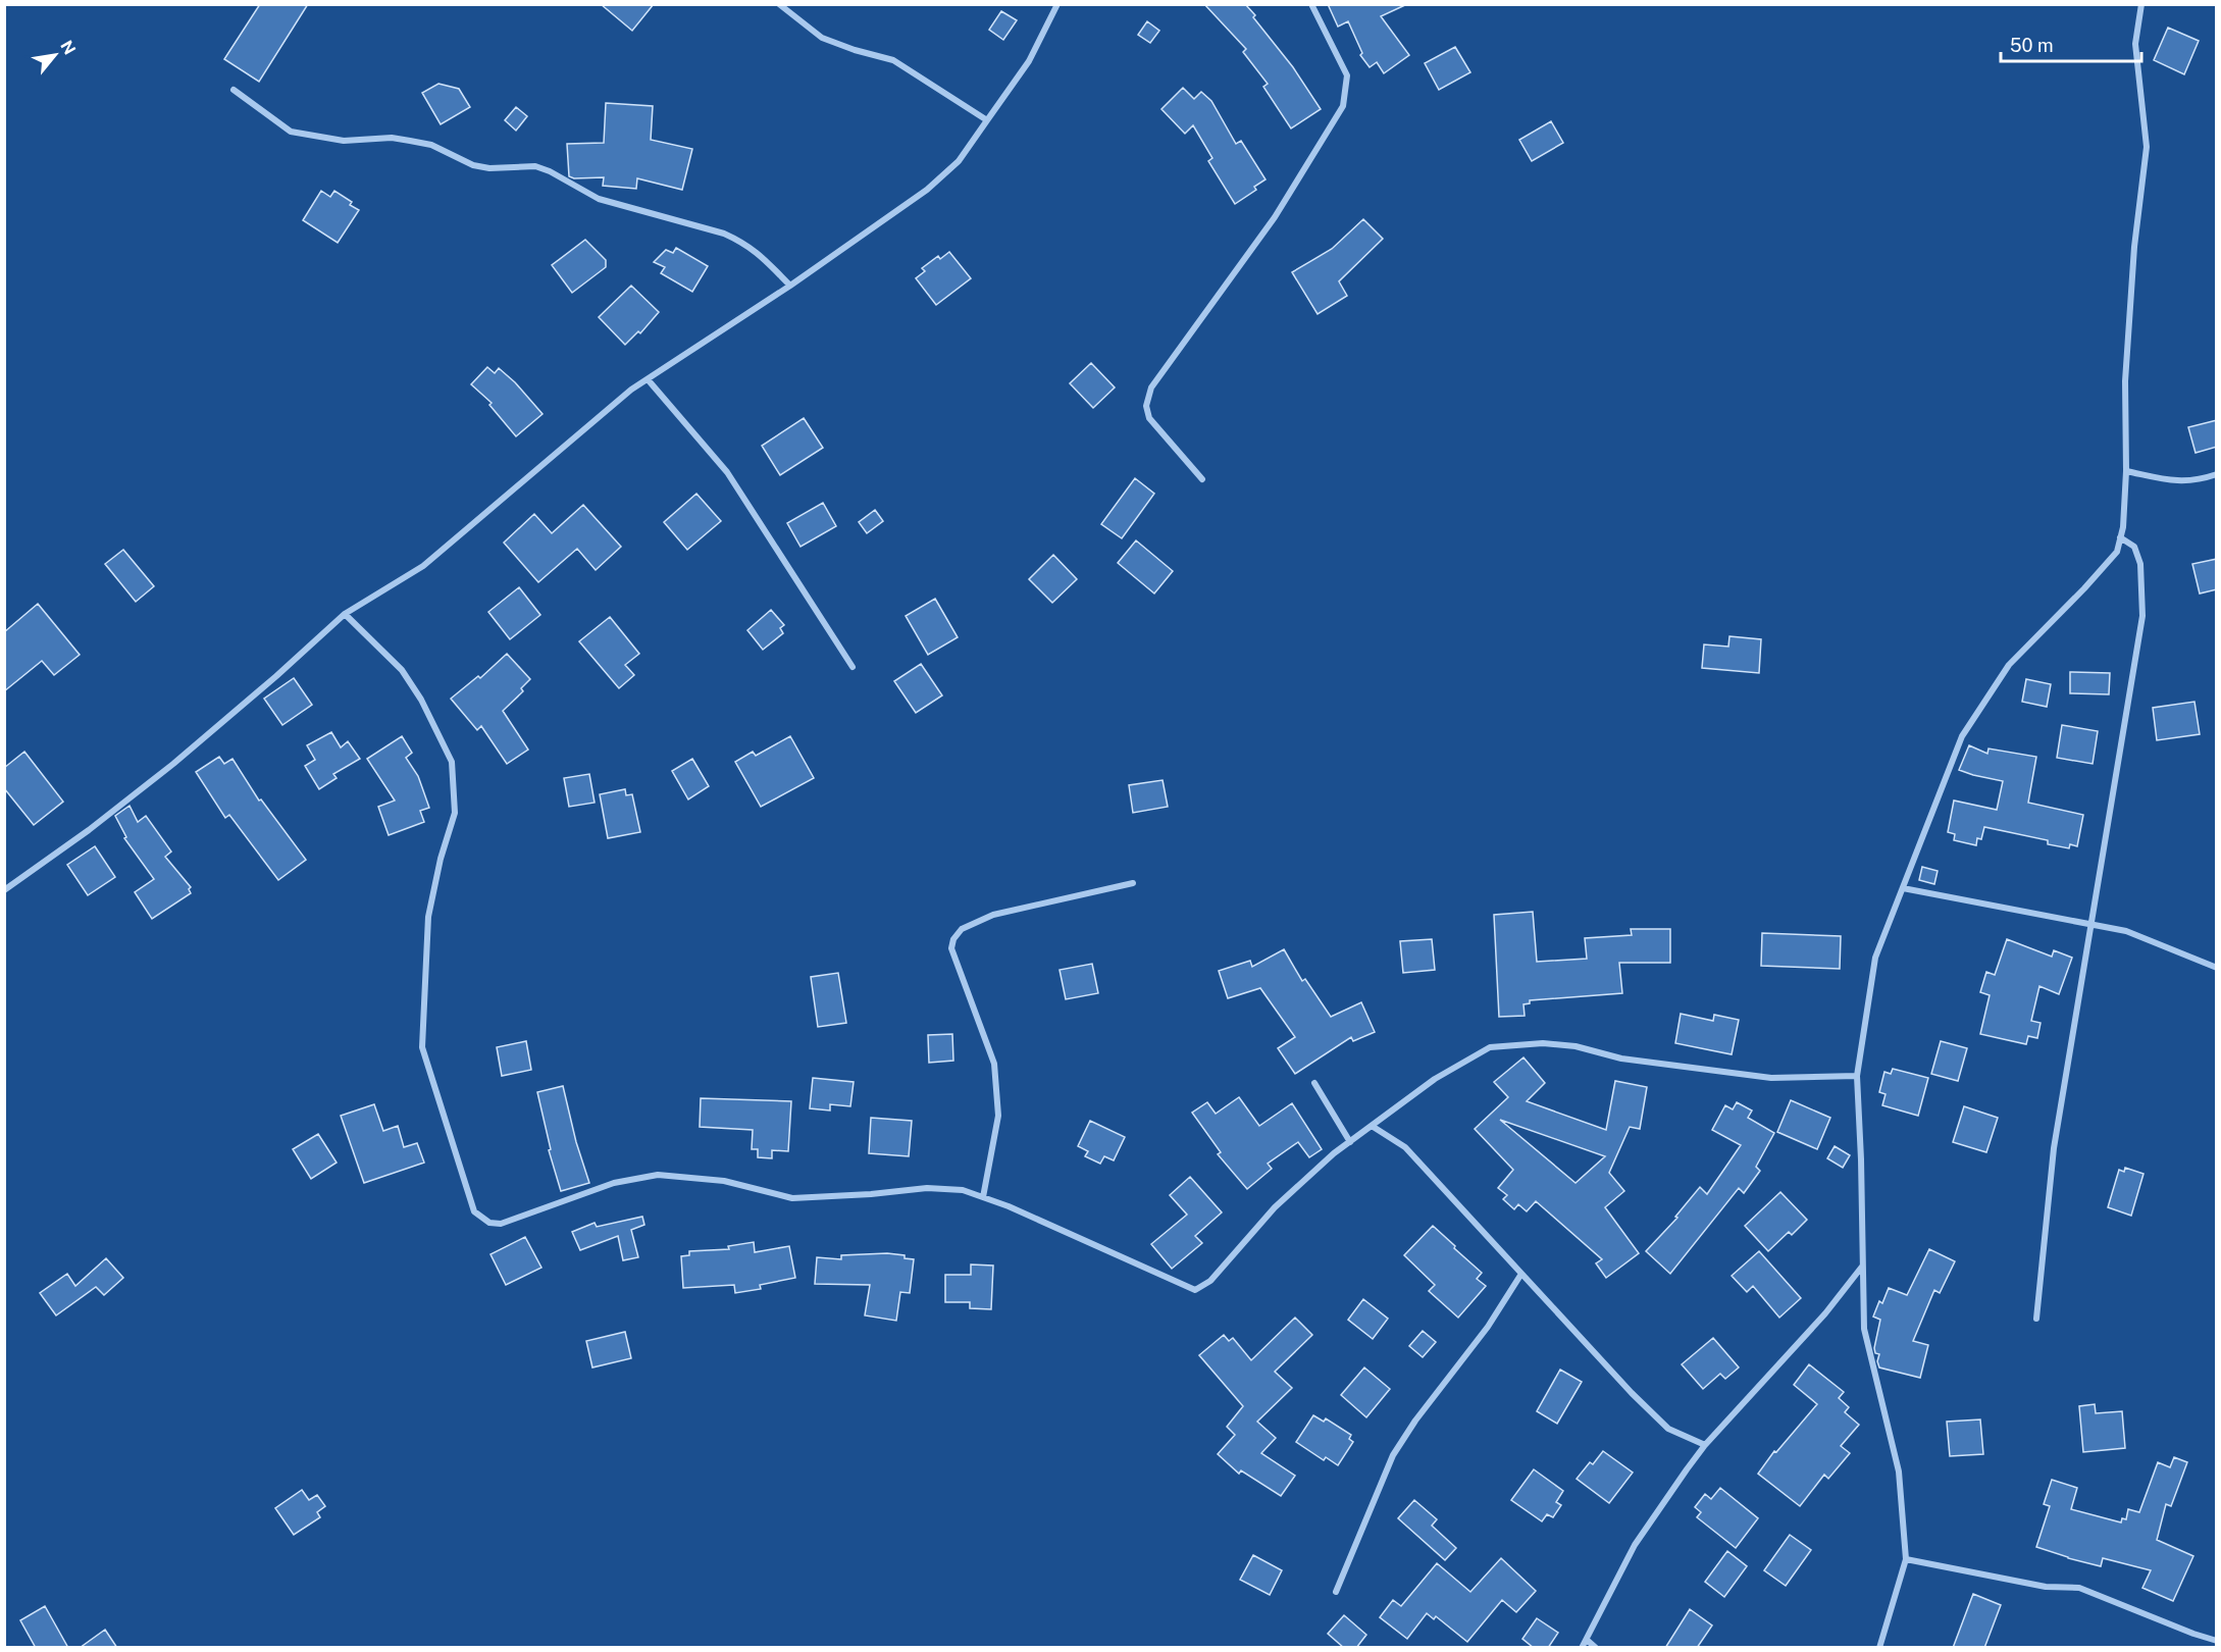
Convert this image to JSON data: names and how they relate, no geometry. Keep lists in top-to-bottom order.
{
  "scale_bar": "50 m",
  "north": "top right"
}
